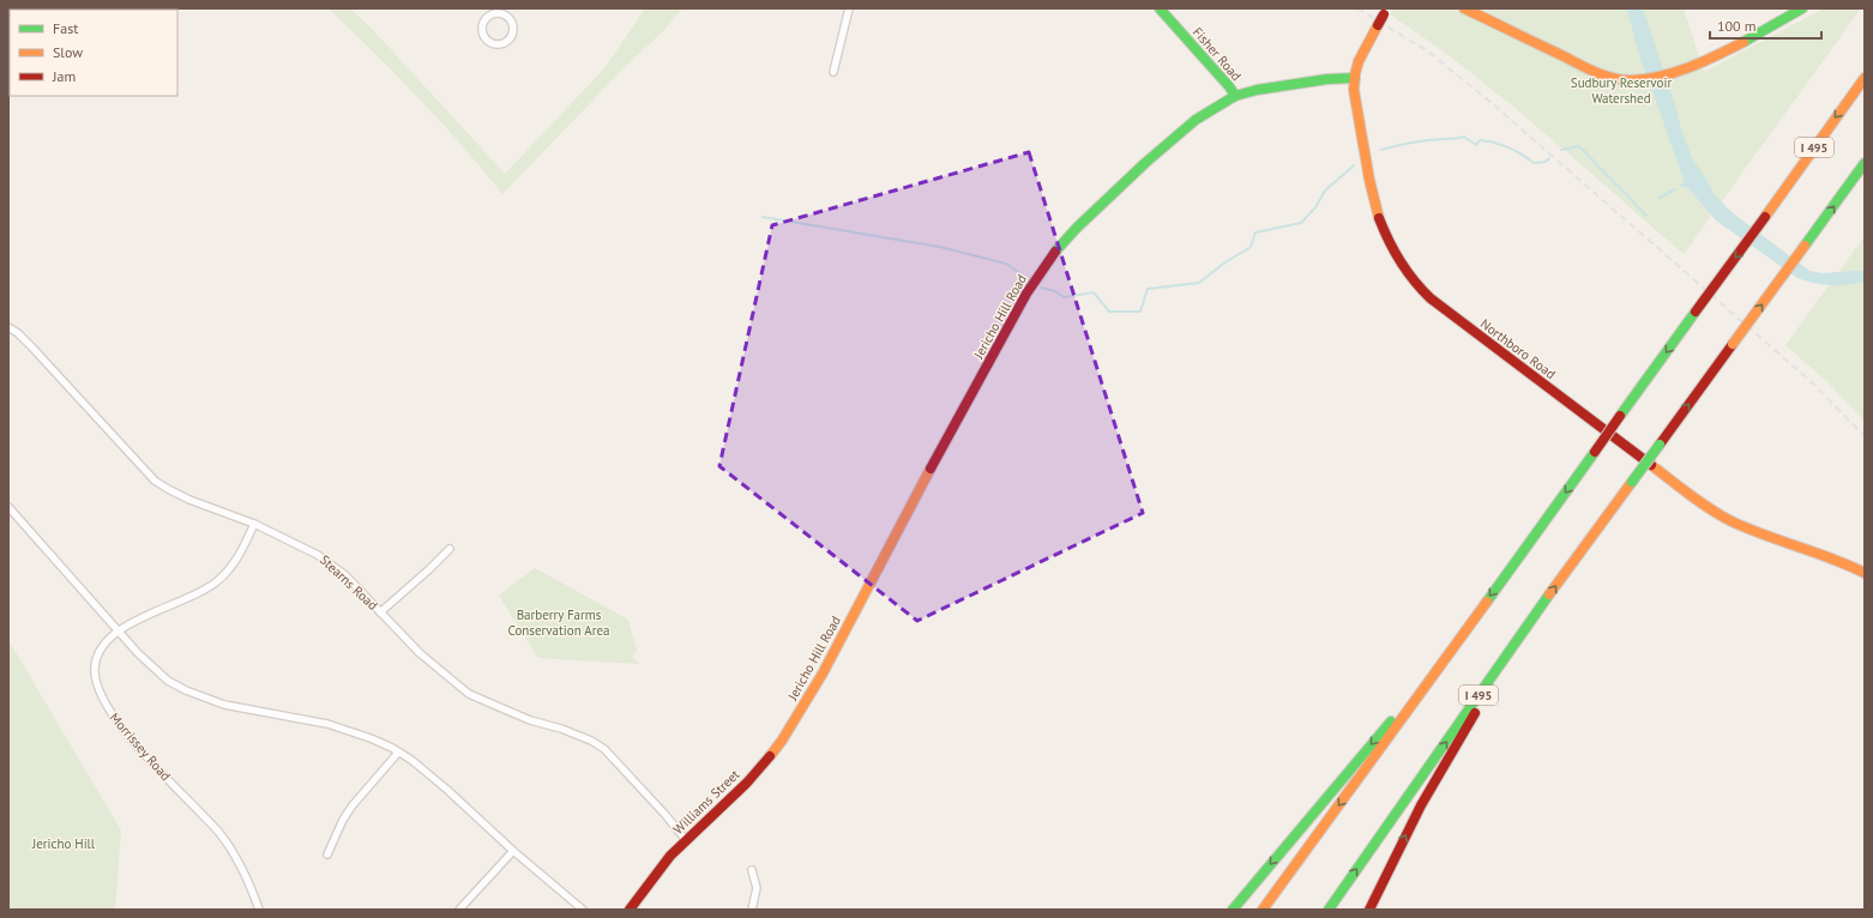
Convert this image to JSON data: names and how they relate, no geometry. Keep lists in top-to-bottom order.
{
  "streets": {
    "main road": [
      "Fisher Road",
      "I 495",
      "Jericho Hill Road",
      "Northboro Road",
      "Williams Street"
    ],
    "street": ["Stearns Road", "Morrissey Road"]
  },
  "crossings": [
    ["Fisher Road", "Jericho Hill Road"],
    ["Jericho Hill Road", "Northboro Road"],
    ["Jericho Hill Road", "Williams Street"],
    ["Stearns Road", "Morrissey Road"],
    ["Stearns Road", "Williams Street"]
  ],
  "parks": ["Sudbury Reservoir Watershed", "Barberry Farms Conservation Area", "Jericho Hill"],
  "legend": ["Fast", "Slow", "Jam"],
  "scale_bar": "100 m"
}
